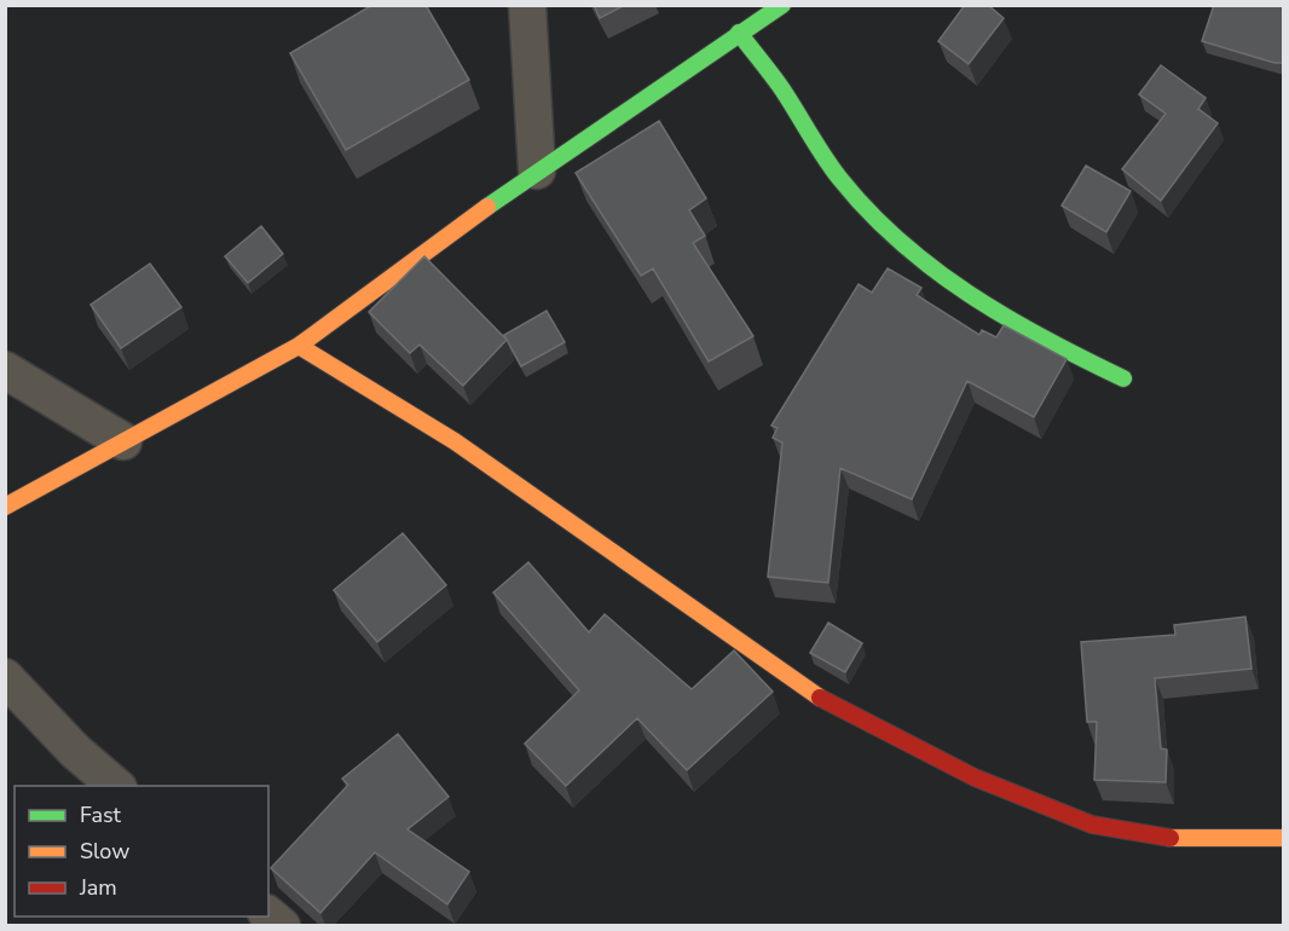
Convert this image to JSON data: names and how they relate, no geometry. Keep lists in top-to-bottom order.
{
  "legend": ["Fast", "Slow", "Jam"]
}
